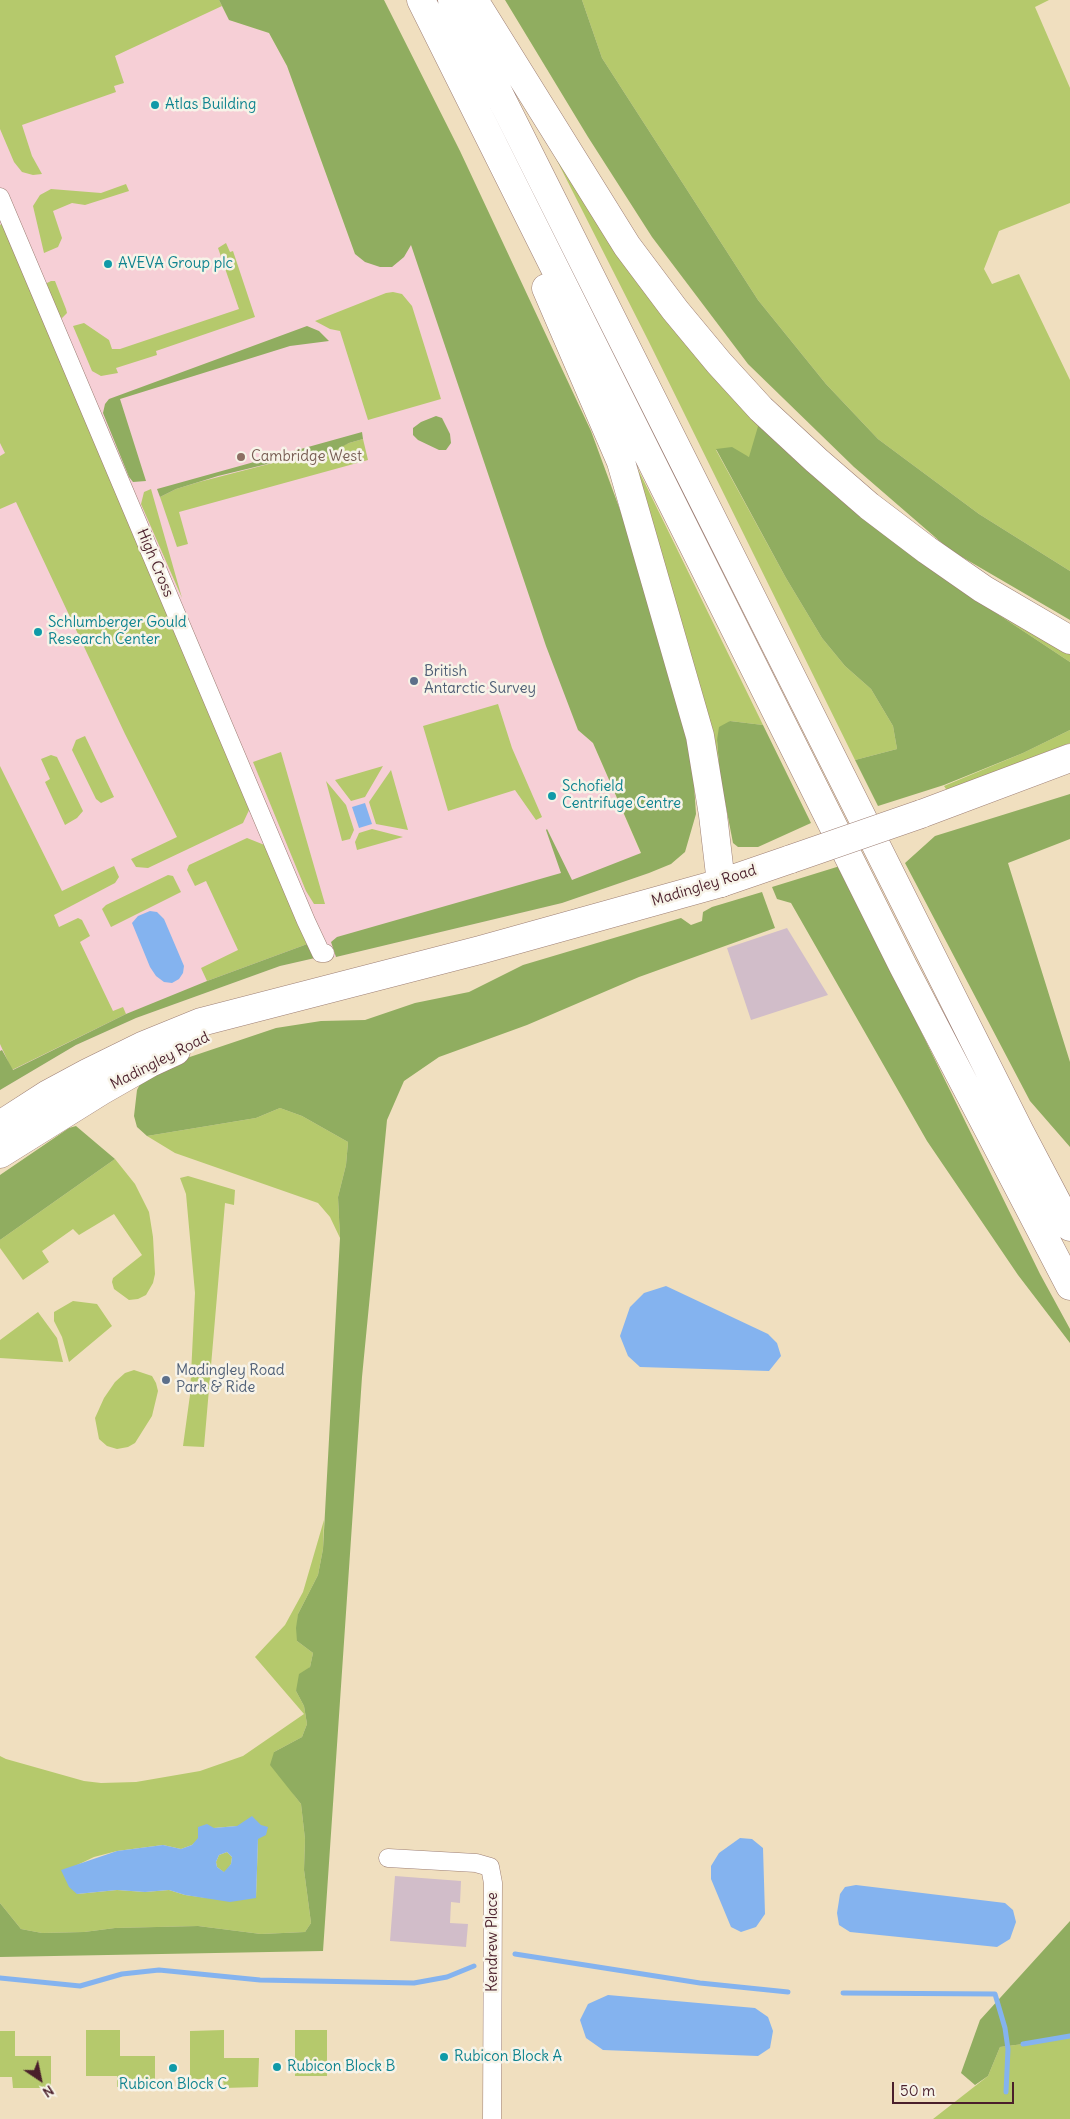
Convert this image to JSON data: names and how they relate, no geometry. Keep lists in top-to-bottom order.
{
  "streets": {
    "main road": ["Madingley Road"],
    "street": ["High Cross", "Kendrew Place"]
  },
  "places": [
    "Atlas Building",
    "AVEVA Group plc",
    "Cambridge West",
    "Schlumberger Gould Research Center",
    "British Antarctic Survey",
    "Schofield Centrifuge Centre",
    "Madingley Road Park & Ride",
    "Rubicon Block A",
    "Rubicon Block B",
    "Rubicon Block C"
  ],
  "scale_bar": "50 m",
  "north": "bottom right"
}
